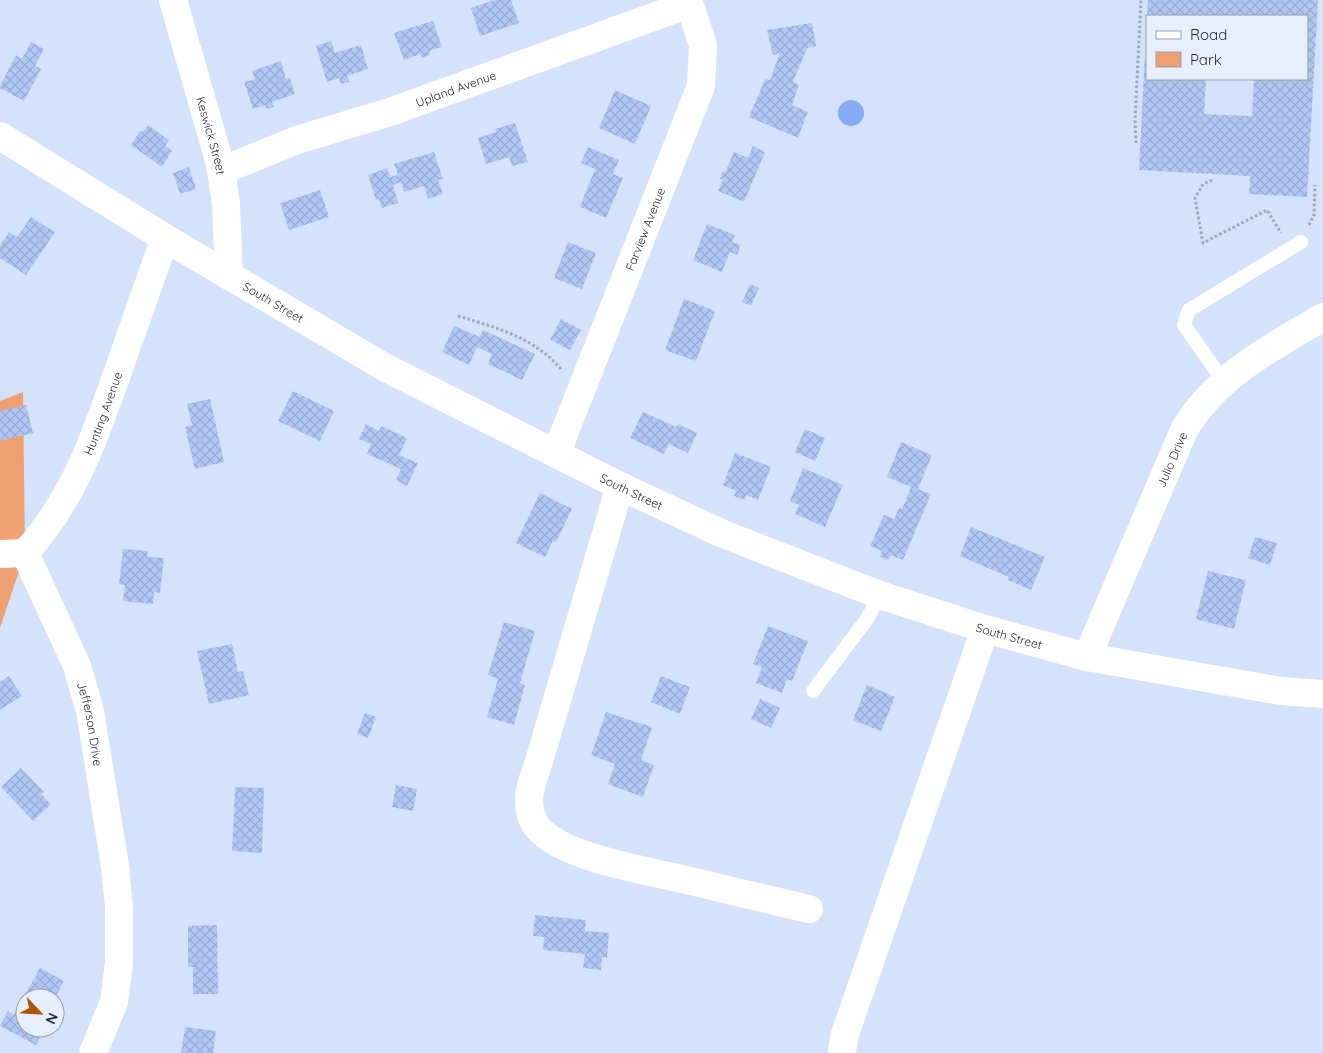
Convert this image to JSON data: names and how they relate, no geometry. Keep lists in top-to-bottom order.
{
  "streets": {
    "street": [
      "Upland Avenue",
      "Keswick Street",
      "Farview Avenue",
      "South Street",
      "Hunting Avenue",
      "Julio Drive",
      "Jefferson Drive"
    ]
  },
  "crossings": [
    ["Upland Avenue", "Keswick Street"],
    ["Upland Avenue", "Farview Avenue"],
    ["Keswick Street", "South Street"],
    ["Farview Avenue", "South Street"],
    ["South Street", "Hunting Avenue"],
    ["South Street", "Julio Drive"],
    ["Hunting Avenue", "Jefferson Drive"]
  ],
  "legend": ["Road", "Park"],
  "north": "bottom right"
}
